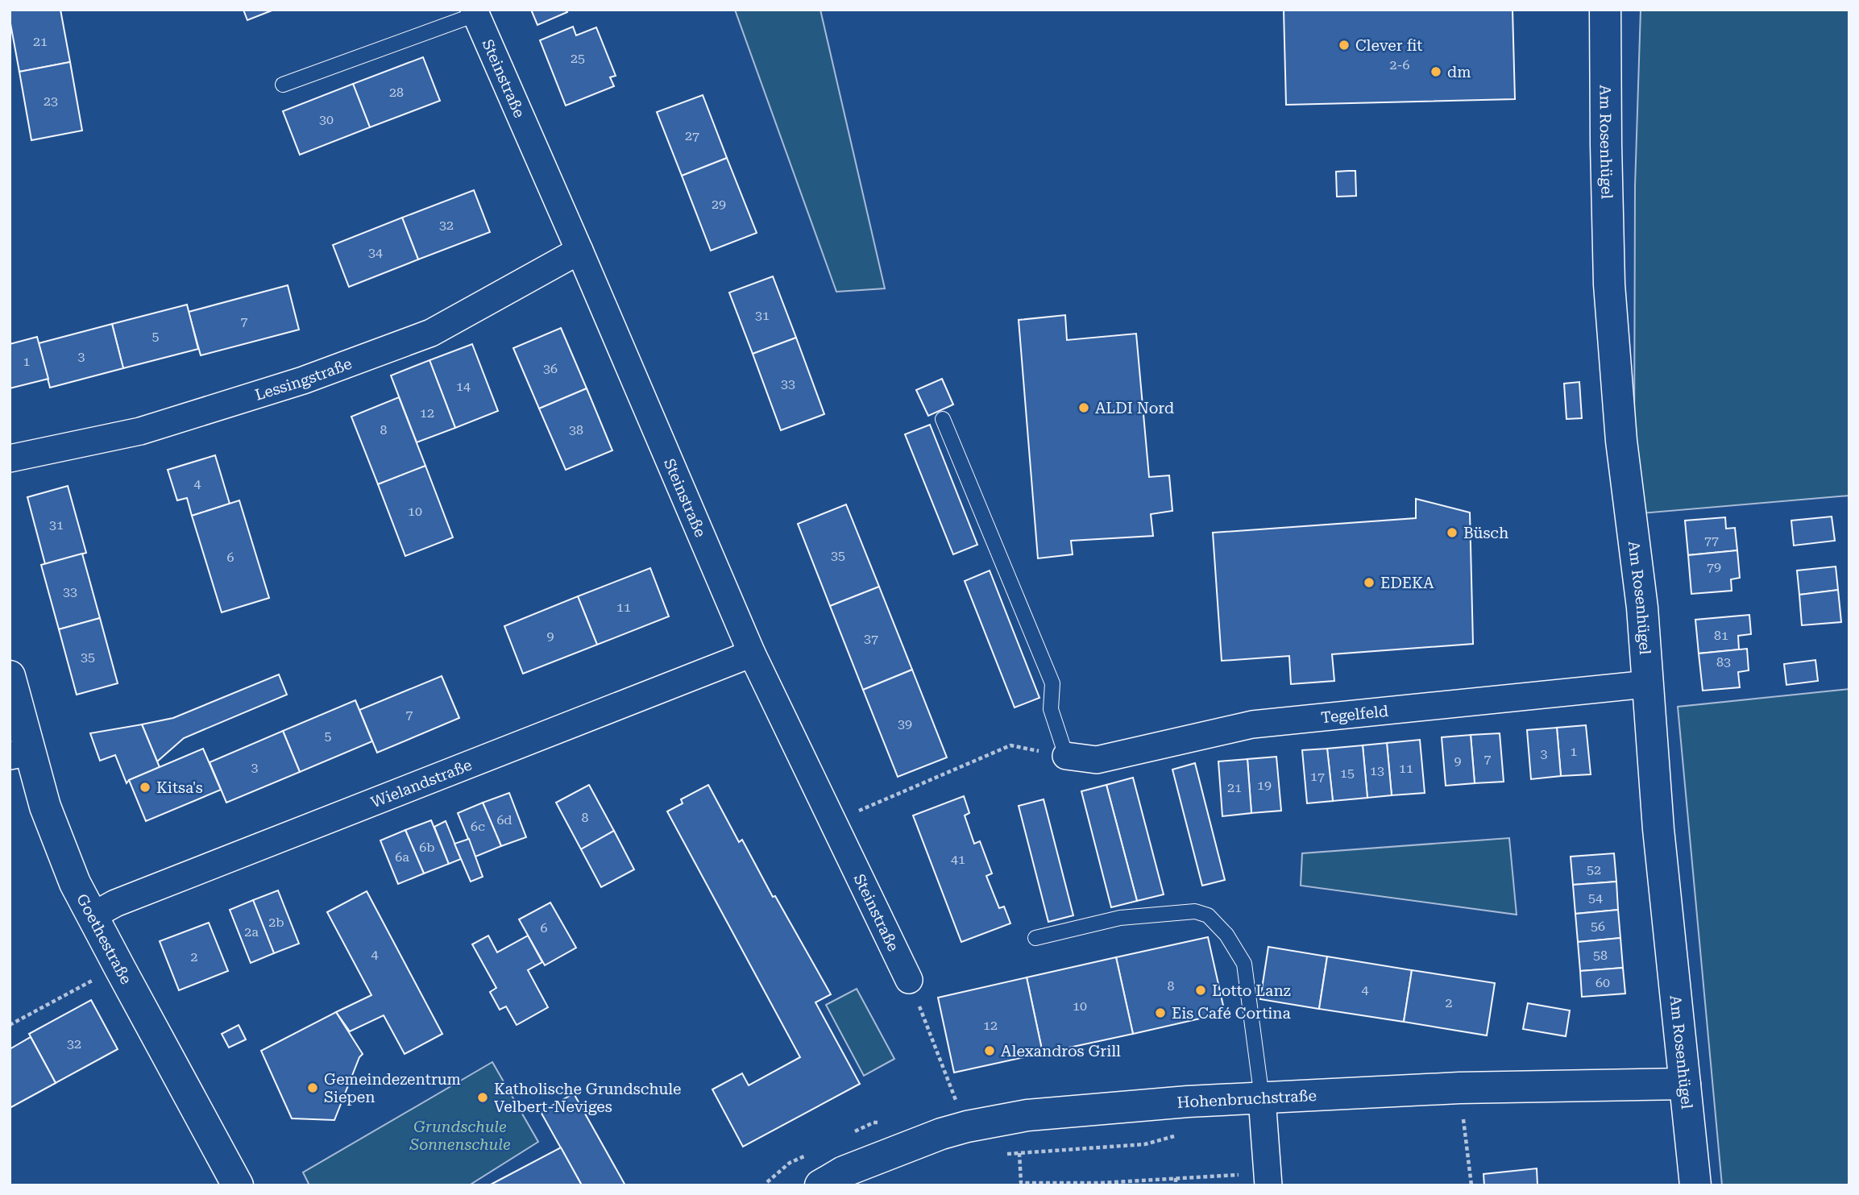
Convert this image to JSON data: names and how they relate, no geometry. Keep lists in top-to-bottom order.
{
  "streets": {
    "street": [
      "Steinstraße",
      "Am Rosenhügel",
      "Lessingstraße",
      "Tegelfeld",
      "Wielandstraße",
      "Goethestraße",
      "Hohenbruchstraße"
    ]
  },
  "crossings": [
    ["Steinstraße", "Lessingstraße"],
    ["Steinstraße", "Wielandstraße"],
    ["Am Rosenhügel", "Tegelfeld"],
    ["Am Rosenhügel", "Hohenbruchstraße"],
    ["Wielandstraße", "Goethestraße"]
  ],
  "parks": ["Grundschule Sonnenschule"],
  "places": [
    "Clever fit",
    "dm",
    "ALDI Nord",
    "Büsch",
    "EDEKA",
    "Kitsa's",
    "Lotto Lanz",
    "Eis Café Cortina",
    "Alexandros Grill",
    "Gemeindezentrum Siepen",
    "Katholische Grundschule Velbert-Neviges"
  ],
  "house_numbers": [
    "21",
    "25",
    "2-6",
    "28",
    "23",
    "30",
    "27",
    "29",
    "32",
    "34",
    "31",
    "7",
    "5",
    "3",
    "1",
    "36",
    "33",
    "14",
    "12",
    "8",
    "38",
    "4",
    "10",
    "31",
    "77",
    "35",
    "6",
    "79",
    "33",
    "11",
    "81",
    "9",
    "37",
    "35",
    "83",
    "7",
    "39",
    "5",
    "1",
    "3",
    "7",
    "9",
    "3",
    "11",
    "13",
    "15",
    "17",
    "19",
    "21",
    "8",
    "6d",
    "6c",
    "6b",
    "6a",
    "41",
    "52",
    "54",
    "2b",
    "56",
    "6",
    "2a",
    "4",
    "58",
    "2",
    "60",
    "8",
    "4",
    "2",
    "10",
    "12",
    "32"
  ]
}
